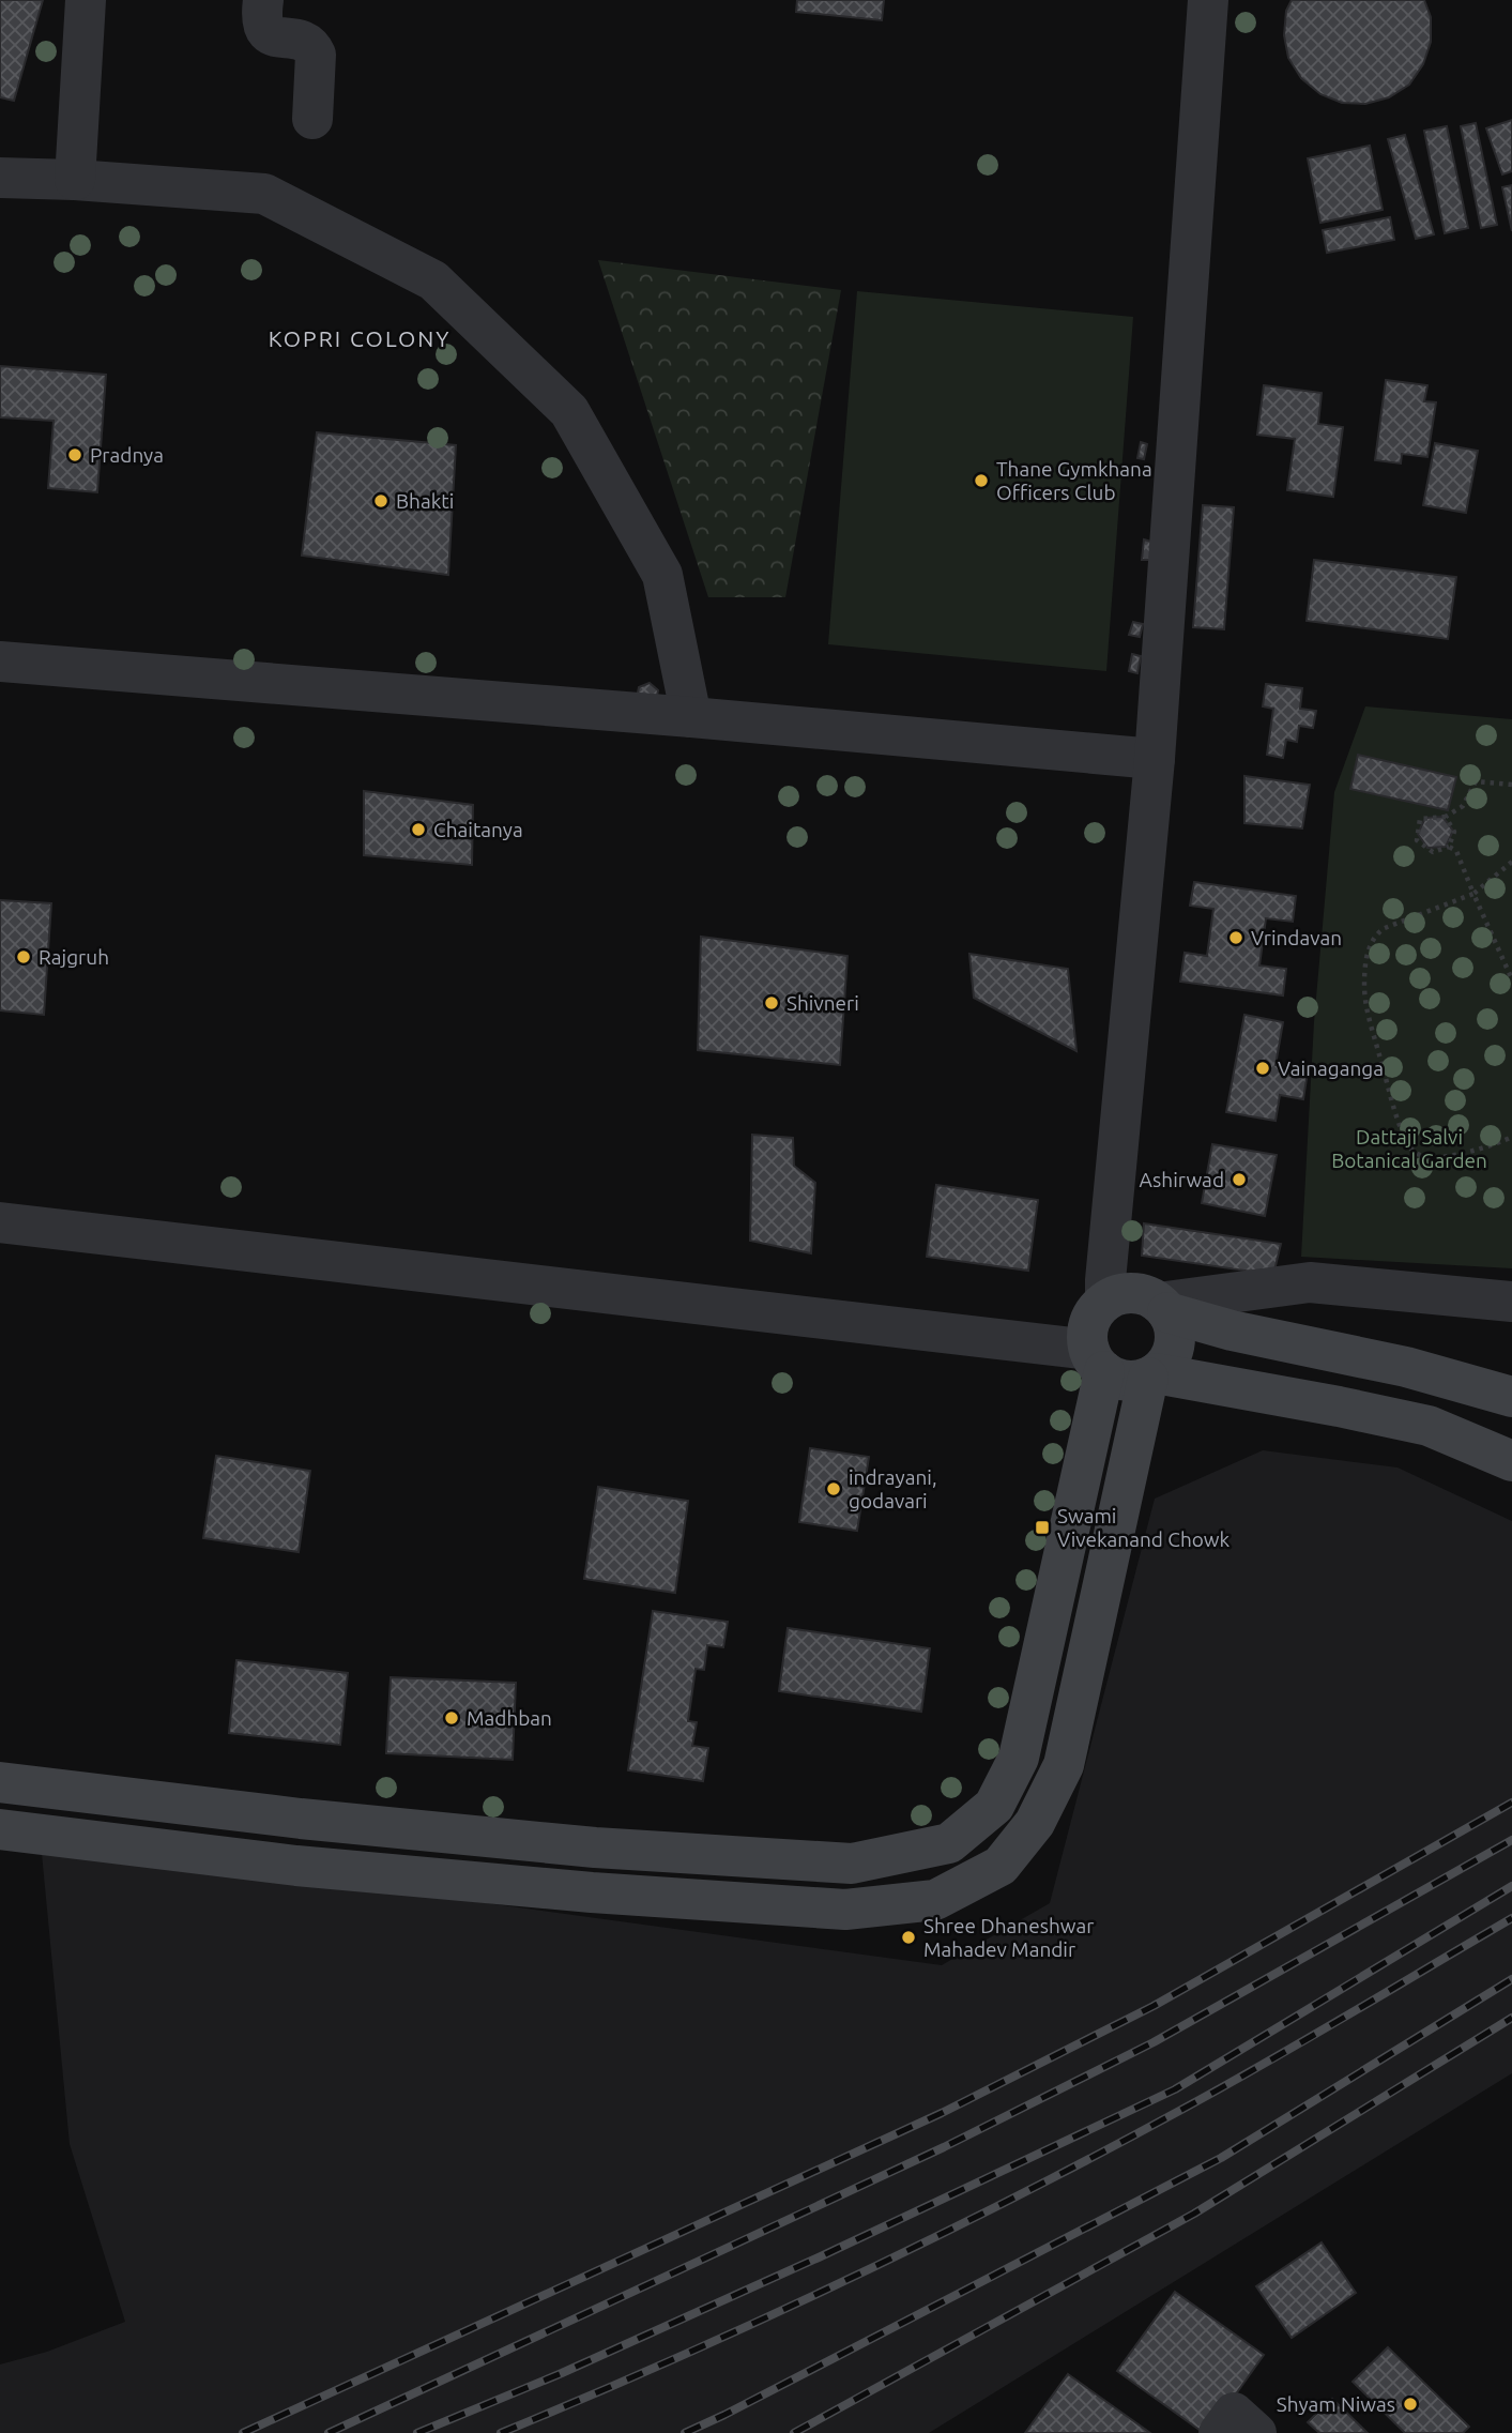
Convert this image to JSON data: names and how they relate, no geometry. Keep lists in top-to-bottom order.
{
  "districts": ["KOPRI COLONY"],
  "parks": ["Dattaji Salvi Botanical Garden"],
  "places": {
    "other": [
      "Pradnya",
      "Thane Gymkhana Officers Club",
      "Bhakti",
      "Chaitanya",
      "Vrindavan",
      "Rajgruh",
      "Shivneri",
      "Vainaganga",
      "Ashirwad",
      "indrayani, godavari",
      "Madhban",
      "Shree Dhaneshwar Mahadev Mandir",
      "Shyam Niwas"
    ],
    "transit": ["Swami Vivekanand Chowk"]
  }
}
